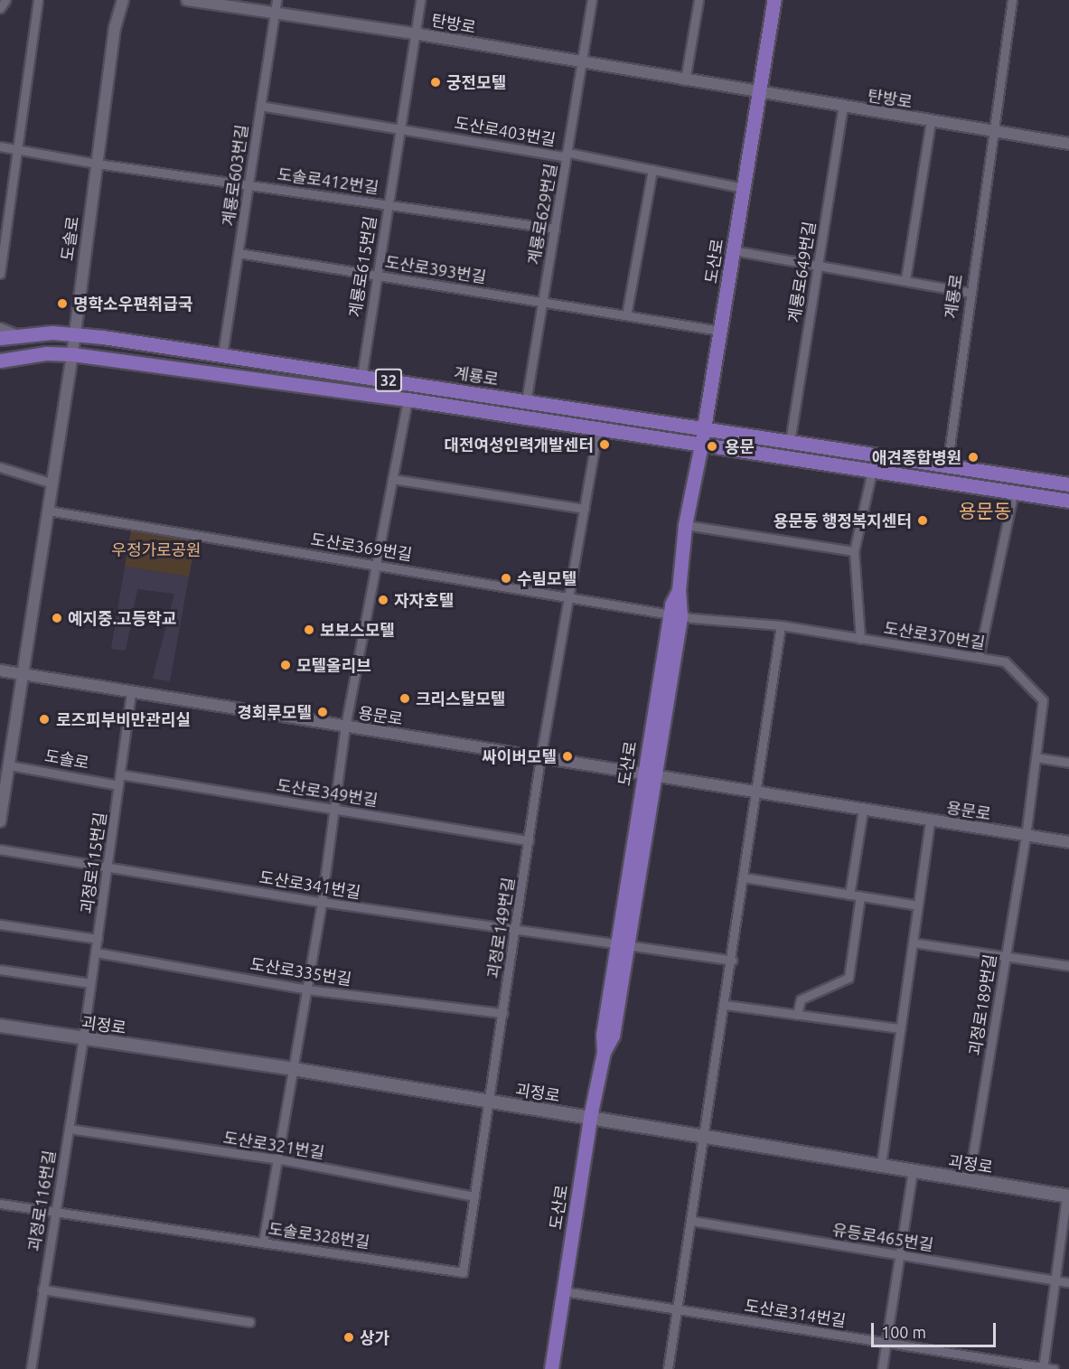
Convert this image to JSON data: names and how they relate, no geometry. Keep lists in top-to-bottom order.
{
  "streets": {
    "main road": [
      "도산로",
      "계룡로",
      "32",
      "괴정로"
    ],
    "street": [
      "탄방로",
      "도산로403번길",
      "계룡로603번길",
      "도솔로412번길",
      "계룡로629번길",
      "도솔로",
      "계룡로615번길",
      "도산로393번길",
      "계룡로649번길",
      "도산로369번길",
      "도산로370번길",
      "용문로",
      "도산로349번길",
      "괴정로115번길",
      "도산로341번길",
      "괴정로149번길",
      "도산로335번길",
      "괴정로189번길",
      "도산로321번길",
      "괴정로116번길",
      "도솔로328번길",
      "유등로465번길",
      "도산로314번길"
    ]
  },
  "crossings": [
    ["탄방로", "계룡로603번길"],
    ["탄방로", "계룡로629번길"],
    ["탄방로", "도산로"],
    ["탄방로", "계룡로615번길"],
    ["탄방로", "계룡로649번길"],
    ["탄방로", "계룡로"],
    ["도산로403번길", "계룡로603번길"],
    ["도산로403번길", "계룡로629번길"],
    ["도산로403번길", "도산로"],
    ["도산로403번길", "계룡로615번길"],
    ["계룡로603번길", "도솔로412번길"],
    ["계룡로603번길", "도산로393번길"],
    ["계룡로603번길", "계룡로"],
    ["도솔로412번길", "계룡로629번길"],
    ["도솔로412번길", "도솔로"],
    ["도솔로412번길", "계룡로615번길"],
    ["계룡로629번길", "도산로393번길"],
    ["계룡로629번길", "계룡로"],
    ["도솔로", "계룡로"],
    ["도솔로", "도산로369번길"],
    ["도솔로", "용문로"],
    ["도솔로", "괴정로115번길"],
    ["도산로", "도산로393번길"],
    ["도산로", "계룡로"],
    ["도산로", "도산로369번길"],
    ["도산로", "도산로370번길"],
    ["도산로", "용문로"],
    ["도산로", "도산로341번길"],
    ["도산로", "괴정로"],
    ["도산로", "도산로314번길"],
    ["계룡로615번길", "도산로393번길"],
    ["계룡로615번길", "계룡로"],
    ["계룡로649번길", "계룡로"],
    ["계룡로", "괴정로149번길"],
    ["도산로369번길", "도산로370번길"],
    ["도산로369번길", "괴정로149번길"],
    ["도산로370번길", "용문로"],
    ["도산로370번길", "괴정로189번길"],
    ["용문로", "괴정로115번길"],
    ["용문로", "괴정로149번길"],
    ["용문로", "괴정로189번길"],
    ["도산로349번길", "괴정로115번길"],
    ["도산로349번길", "괴정로149번길"],
    ["괴정로115번길", "도산로341번길"],
    ["괴정로115번길", "도산로335번길"],
    ["괴정로115번길", "괴정로"],
    ["괴정로115번길", "괴정로116번길"],
    ["도산로341번길", "괴정로149번길"],
    ["괴정로149번길", "도산로335번길"],
    ["괴정로149번길", "괴정로"],
    ["괴정로149번길", "도솔로328번길"],
    ["괴정로189번길", "괴정로"],
    ["괴정로", "괴정로116번길"],
    ["괴정로", "도솔로328번길"],
    ["도산로321번길", "괴정로116번길"],
    ["도산로321번길", "도솔로328번길"],
    ["괴정로116번길", "도솔로328번길"]
  ],
  "districts": ["용문동"],
  "parks": ["우정가로공원"],
  "places": [
    "궁전모텔",
    "명학소우편취급국",
    "대전여성인력개발센터",
    "용문",
    "애견종합병원",
    "용문동 행정복지센터",
    "수림모텔",
    "자자호텔",
    "예지중.고등학교",
    "보보스모텔",
    "모텔올리브",
    "크리스탈모텔",
    "경회루모텔",
    "로즈피부비만관리실",
    "싸이버모텔",
    "상가"
  ],
  "scale_bar": "100 m"
}
